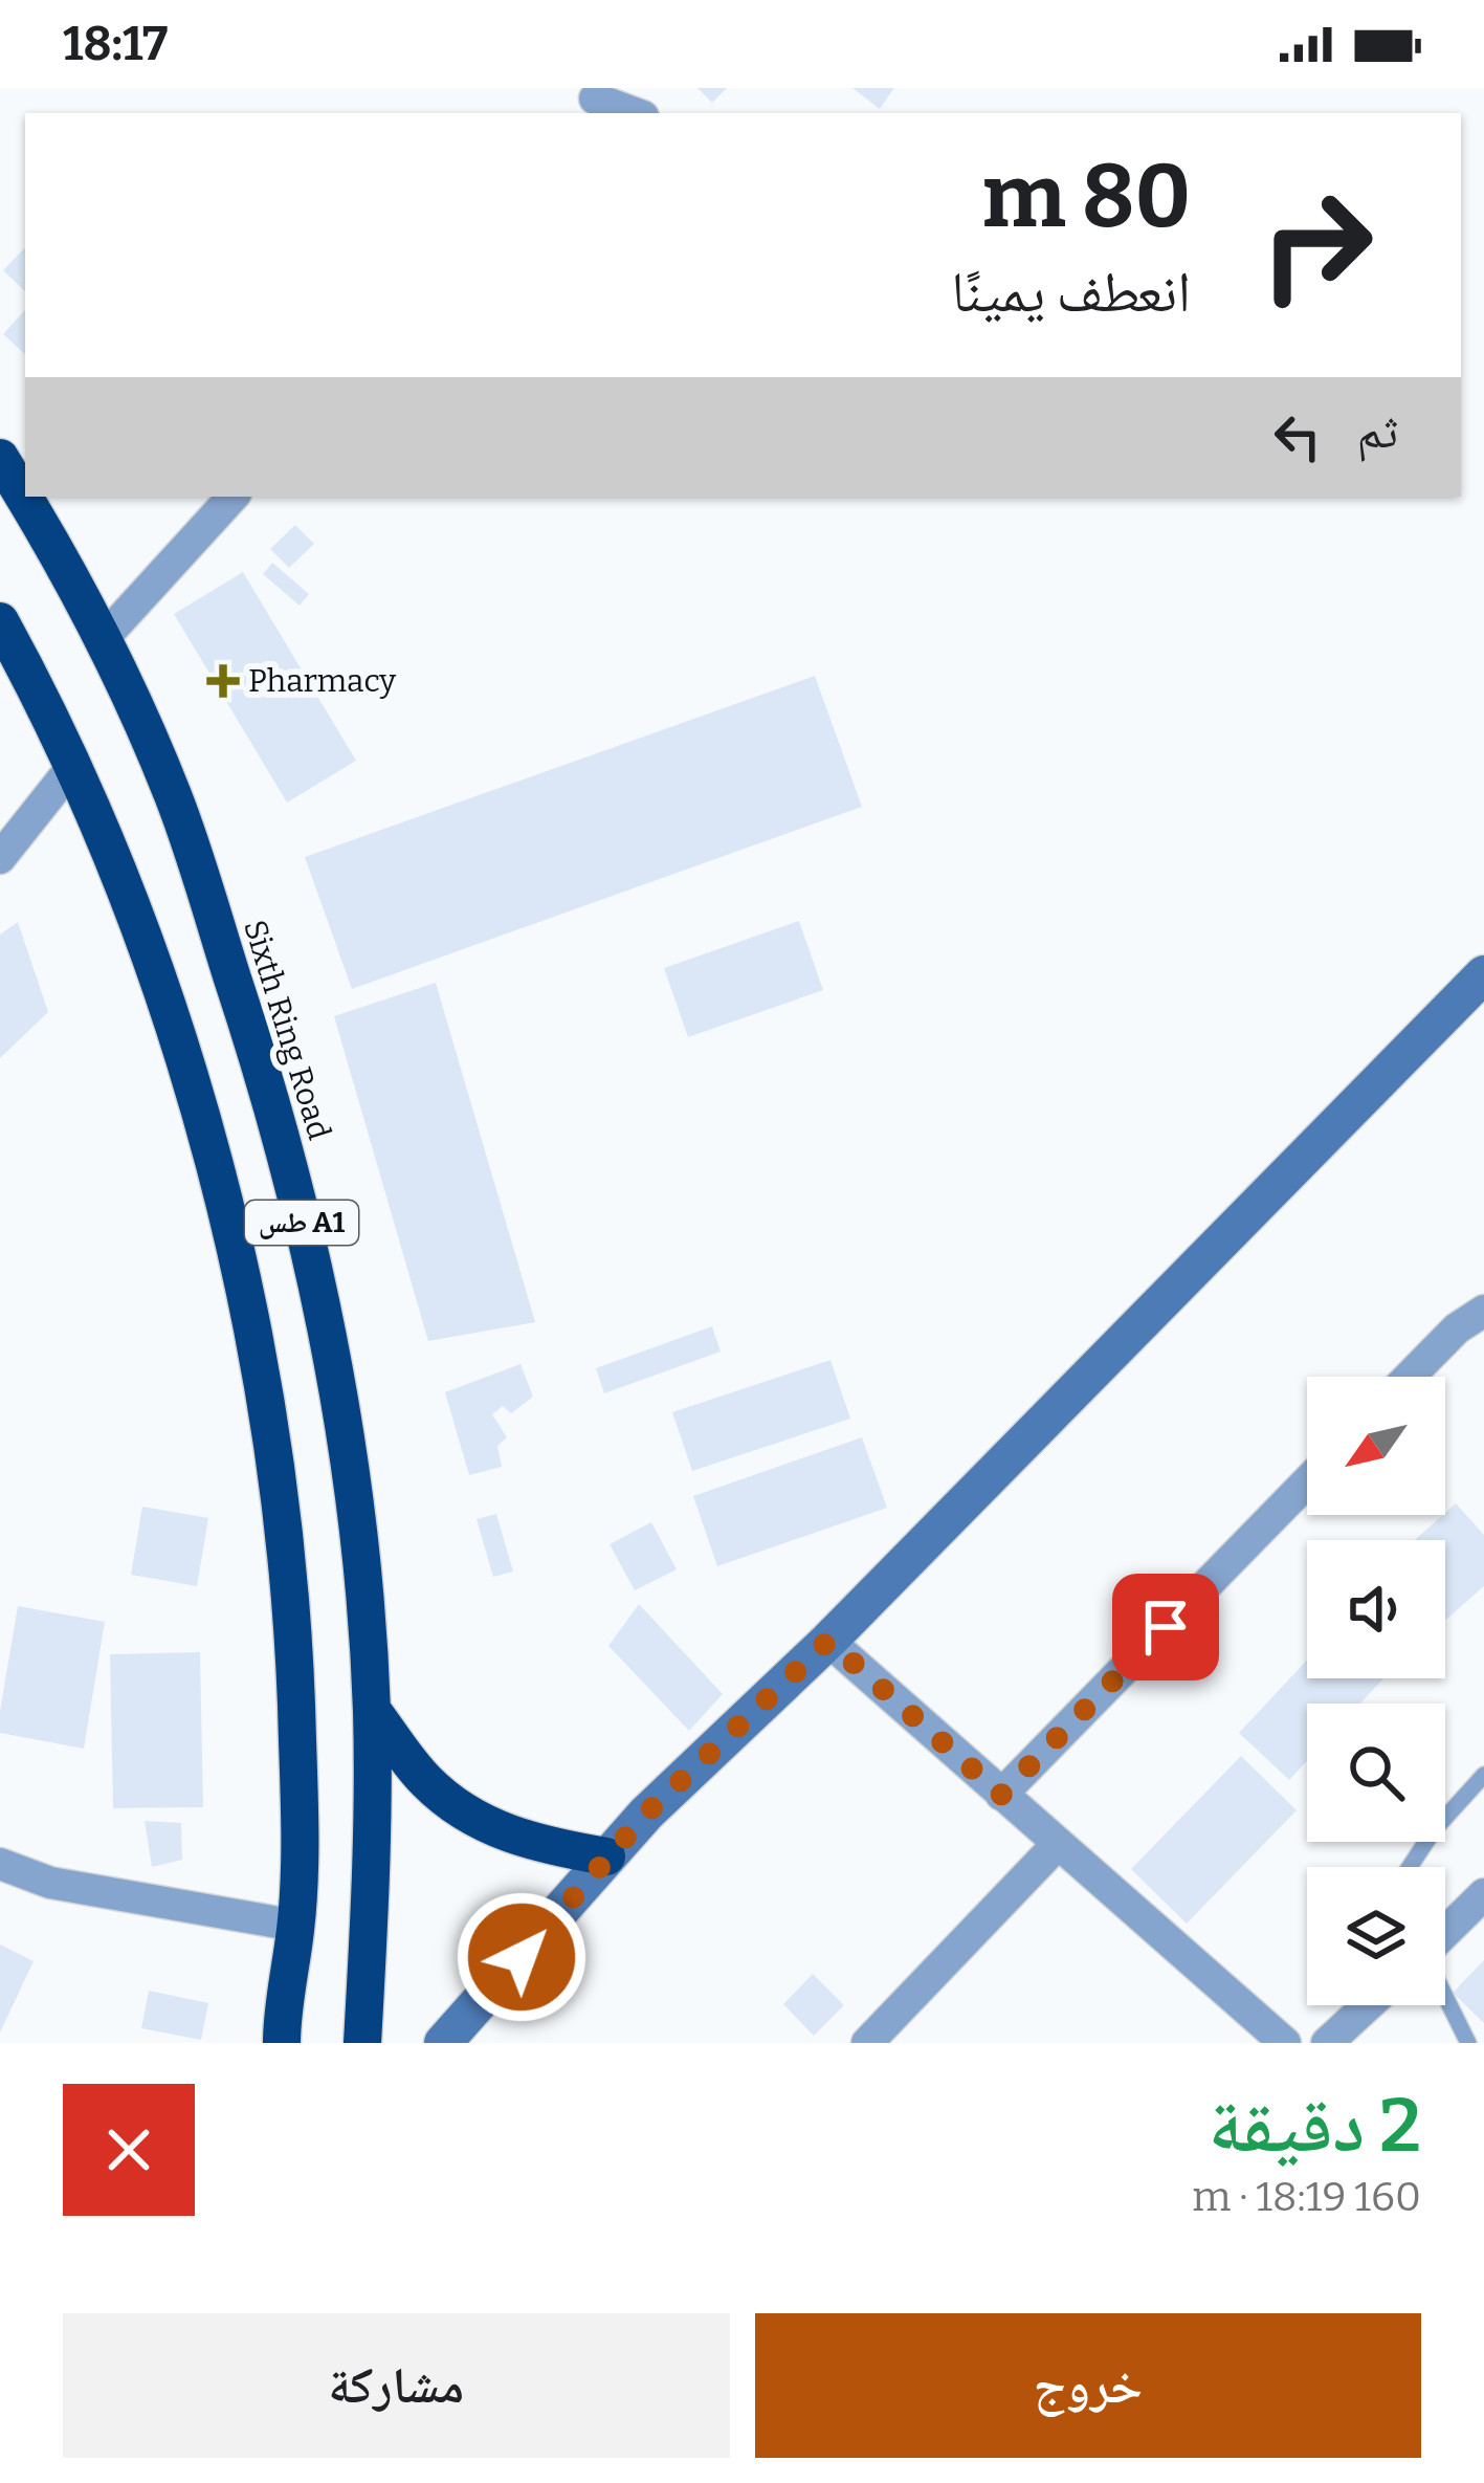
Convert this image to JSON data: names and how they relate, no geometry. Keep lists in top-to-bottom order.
{
  "streets": {
    "highway": ["Sixth Ring Road", "طس A1"]
  },
  "places": {
    "health": ["Pharmacy"]
  },
  "north": "bottom left",
  "page": {
    "status": "18:17",
    "turn": ["80 m", "انعطف يمينًا"],
    "then": "ثم",
    "heading": ["2 دقيقة", "160 m · 18:19"],
    "buttons": ["خروج", "مشاركة"]
  }
}
